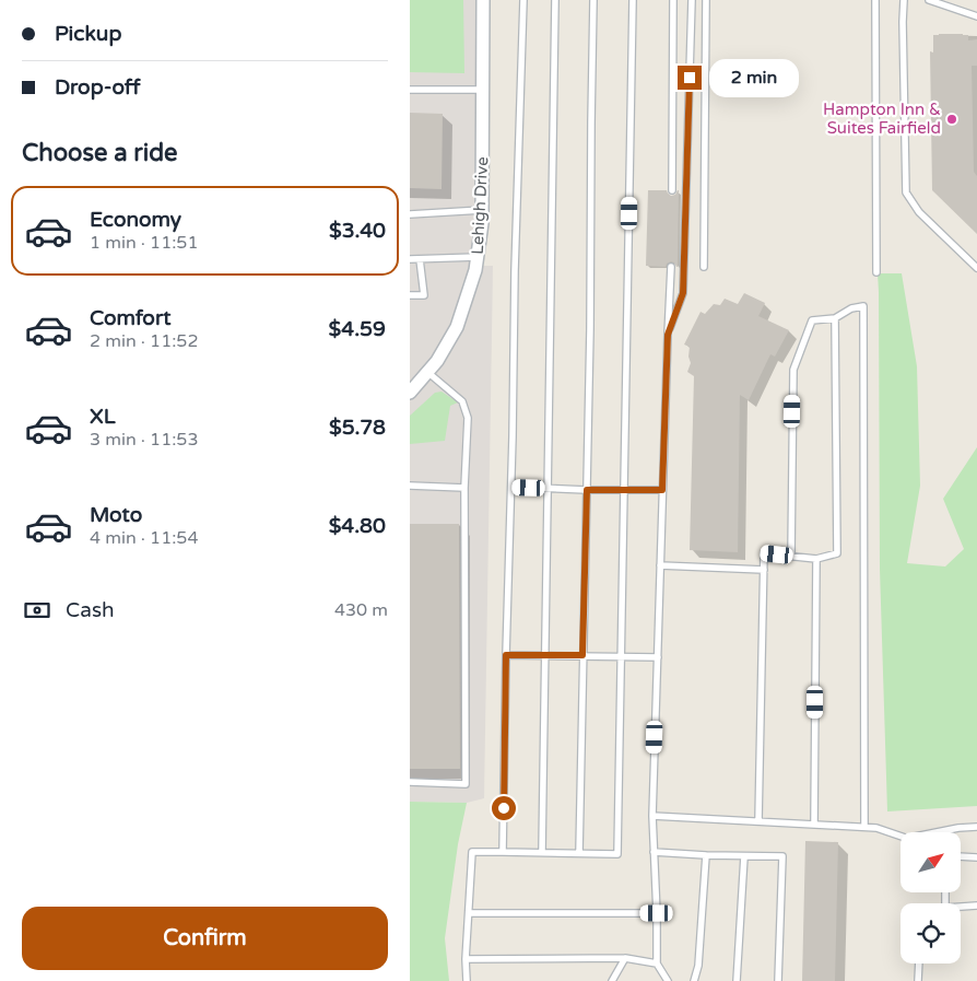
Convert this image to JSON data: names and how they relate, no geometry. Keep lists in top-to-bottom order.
{
  "streets": {
    "street": ["Lehigh Drive"]
  },
  "places": ["Hampton Inn & Suites Fairfield"],
  "north": "top right",
  "page": {
    "banner": ["Pickup", "Drop-off"],
    "bubble": "2 min",
    "heading": "Choose a ride",
    "list": [
      {
        "name": "Economy",
        "note": "1 min · 11:51",
        "value": "$3.40"
      },
      {
        "name": "Comfort",
        "note": "2 min · 11:52",
        "value": "$4.59"
      },
      {
        "name": "XL",
        "note": "3 min · 11:53",
        "value": "$5.78"
      },
      {
        "name": "Moto",
        "note": "4 min · 11:54",
        "value": "$4.80"
      }
    ],
    "pay": ["Cash", "430 m"],
    "buttons": "Confirm"
  }
}
